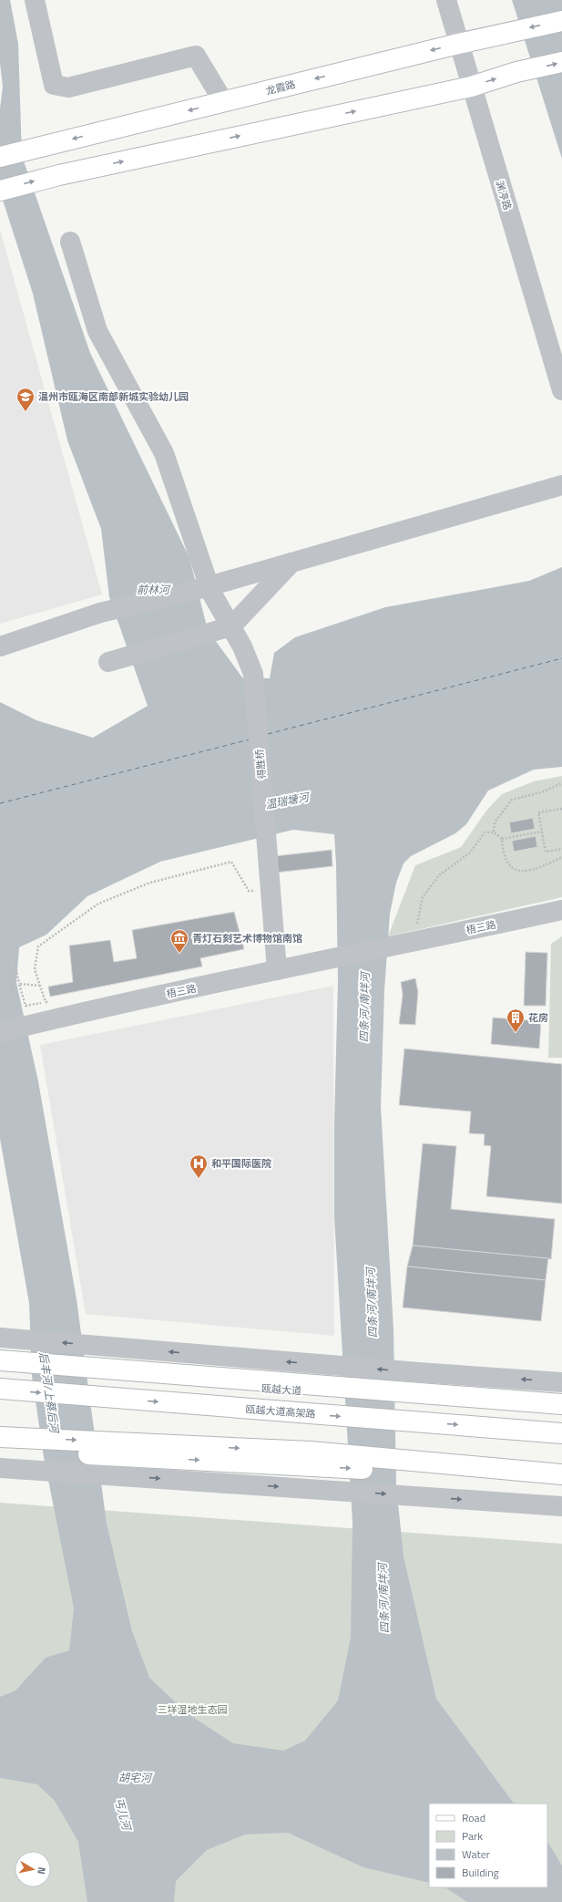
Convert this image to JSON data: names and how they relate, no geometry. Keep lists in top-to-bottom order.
{
  "streets": {
    "main road": ["龙霞路", "瓯越大道", "瓯越大道高架路"],
    "street": ["渊渟路", "得胜桥", "梧三路"]
  },
  "crossings": [
    ["龙霞路", "渊渟路"],
    ["得胜桥", "梧三路"]
  ],
  "water": [
    "前林河",
    "温瑞塘河",
    "四条河/南垟河",
    "后丰河/上蔡后河",
    "胡宅河",
    "丐儿河"
  ],
  "parks": ["三垟湿地生态园"],
  "places": {
    "school or university": ["温州市瓯海区南部新城实验幼儿园"],
    "museum": ["青灯石刻艺术博物馆南馆"],
    "building": ["花房"],
    "hospital": ["和平国际医院"]
  },
  "legend": [
    "Road",
    "Park",
    "Water",
    "Building"
  ],
  "north": "right"
}
